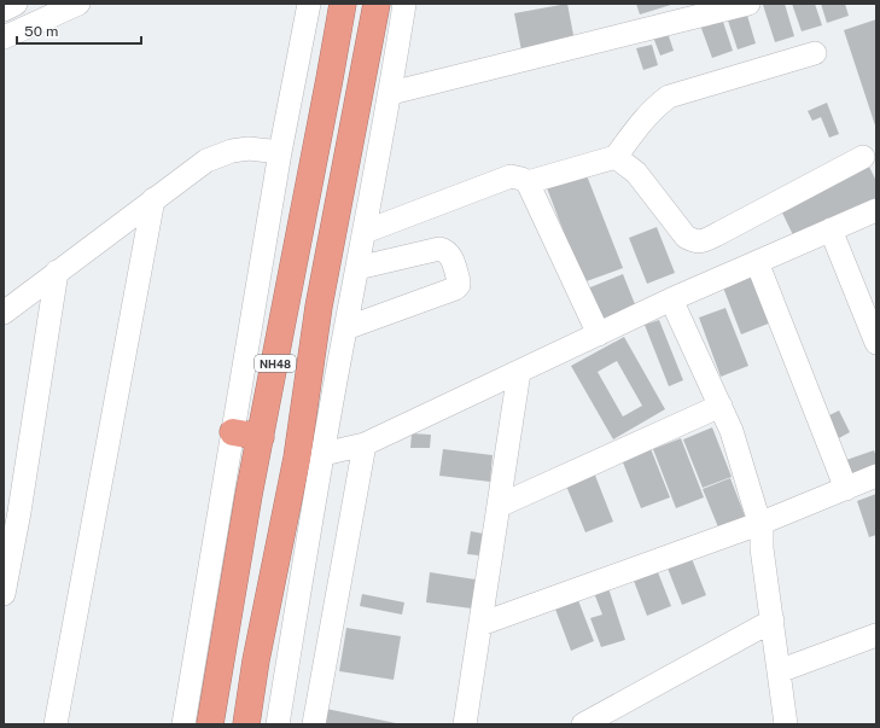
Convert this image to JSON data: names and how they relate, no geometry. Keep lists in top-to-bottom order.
{
  "streets": {
    "highway": ["NH48"]
  },
  "scale_bar": "50 m"
}
